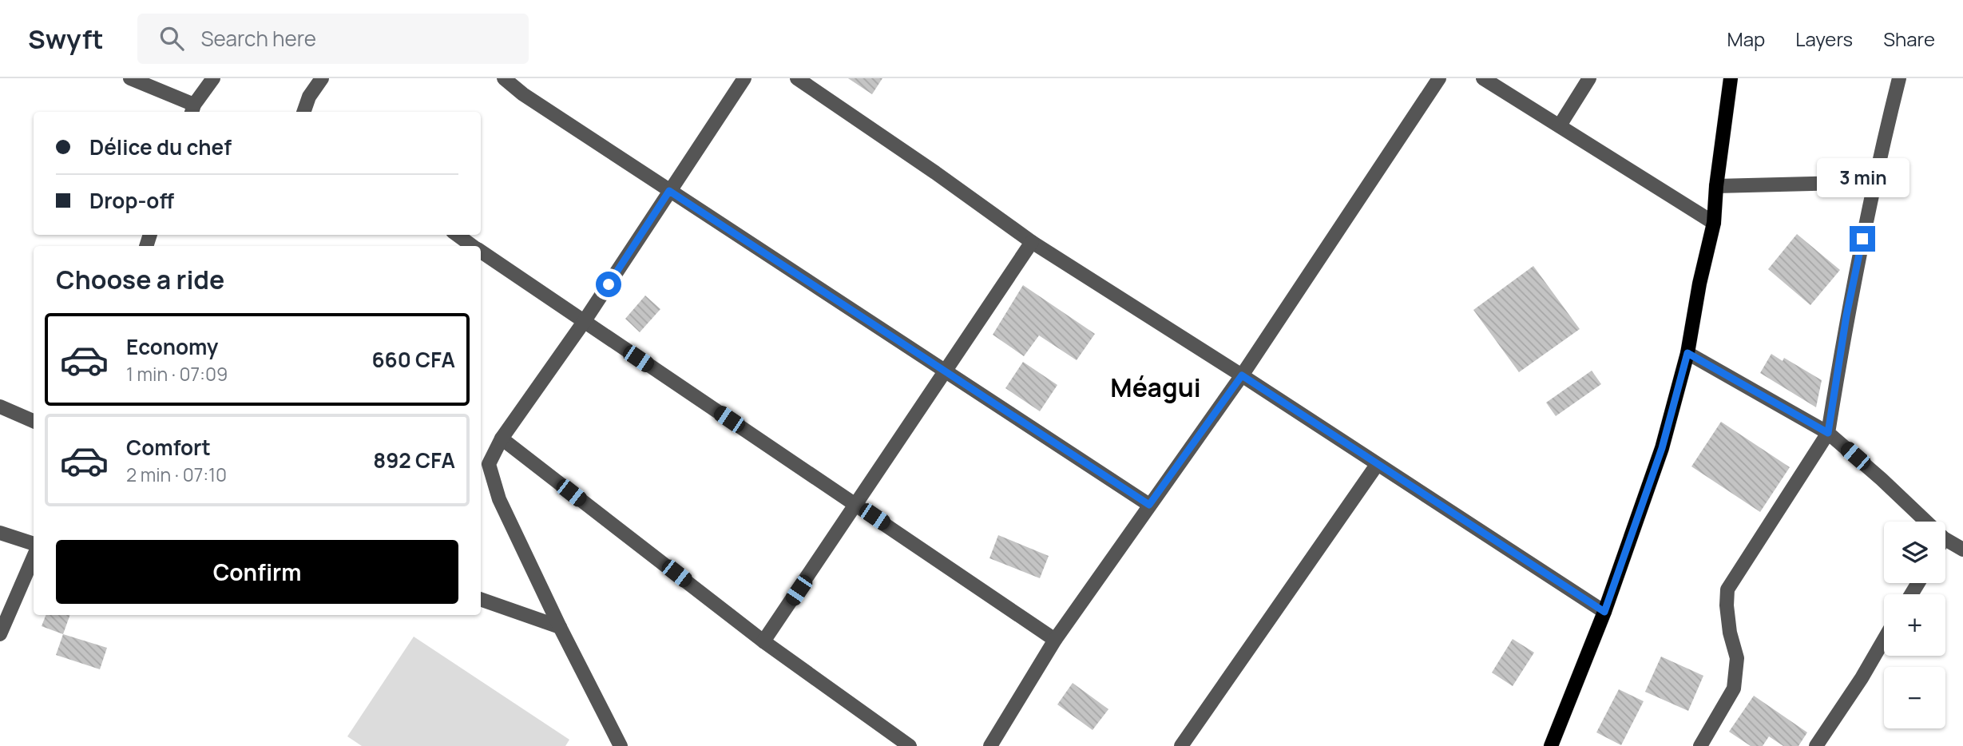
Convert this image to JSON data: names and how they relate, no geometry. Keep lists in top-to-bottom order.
{
  "districts": ["Méagui"],
  "page": {
    "header": "Swyft",
    "search": "Search here",
    "nav": ["Map", "Layers", "Share"],
    "banner": ["Délice du chef", "Drop-off"],
    "bubble": "3 min",
    "heading": "Choose a ride",
    "list": [
      {
        "name": "Economy",
        "note": "1 min · 07:09",
        "value": "660 CFA"
      },
      {
        "name": "Comfort",
        "note": "2 min · 07:10",
        "value": "892 CFA"
      }
    ],
    "map_buttons": ["+", "−"],
    "buttons": "Confirm"
  }
}
